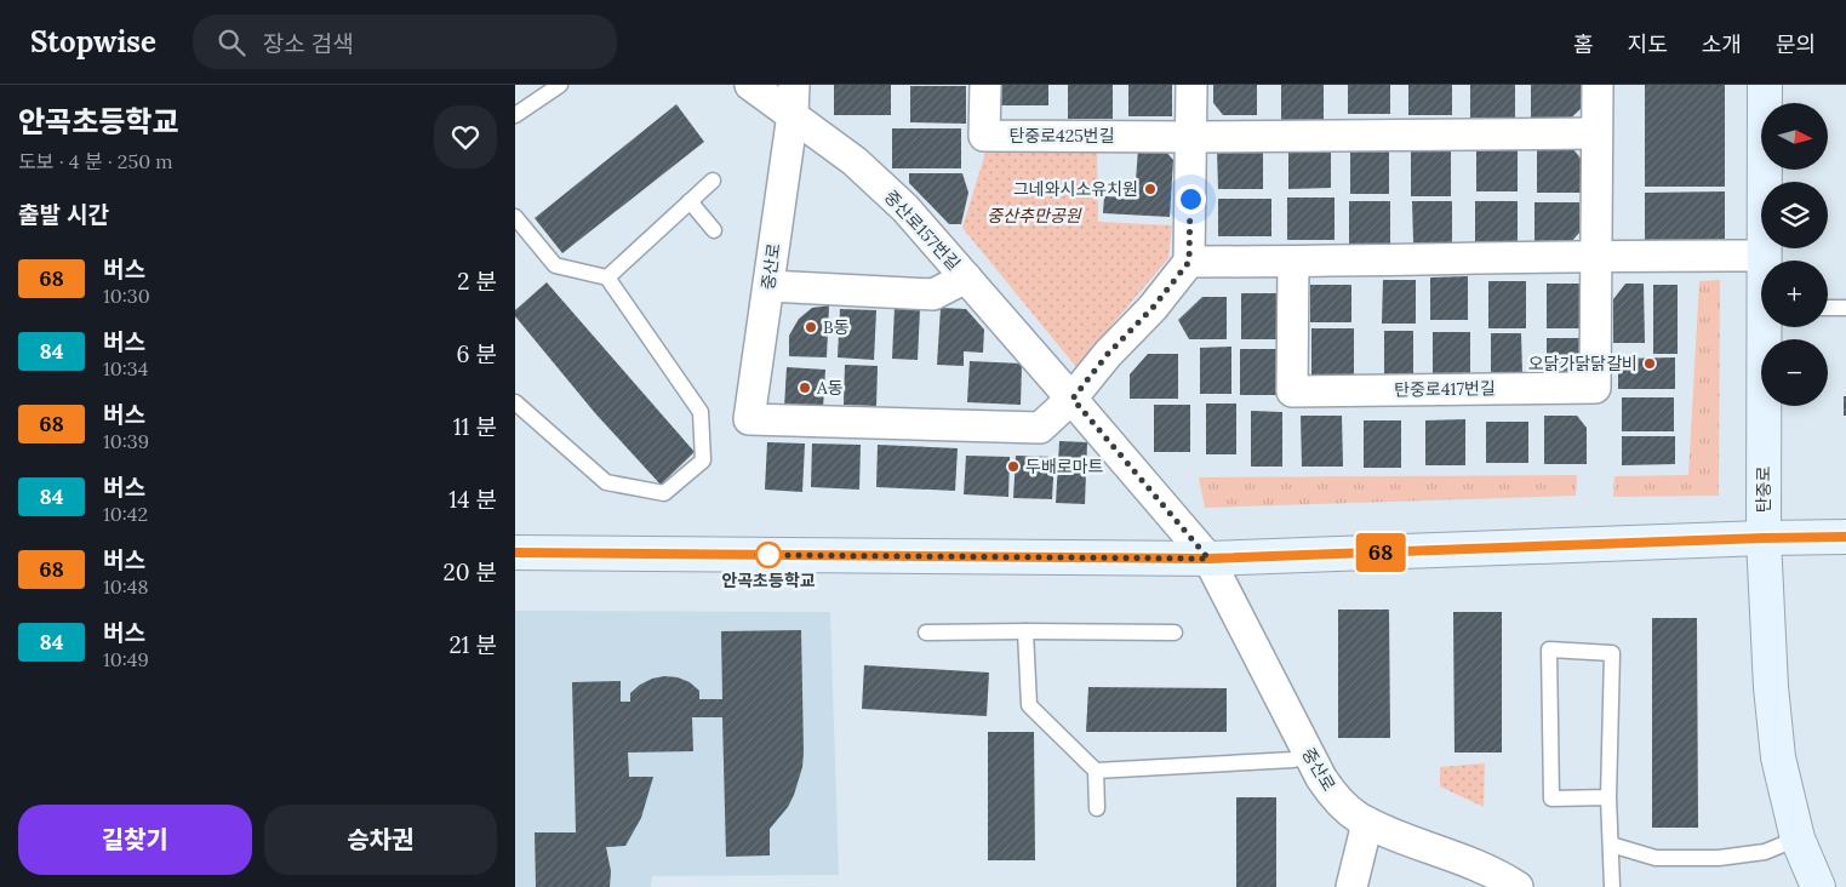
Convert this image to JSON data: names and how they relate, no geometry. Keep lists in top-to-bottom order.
{
  "streets": {
    "main road": ["탄중로"],
    "street": [
      "탄중로425번길",
      "중산로157번길",
      "중산로",
      "탄중로417번길"
    ]
  },
  "crossings": [
    ["중산로157번길", "중산로"]
  ],
  "parks": ["중산추만공원"],
  "places": [
    "그네와시소유치원",
    "B동",
    "오닭가닭닭갈비",
    "A동",
    "두배로마트",
    "안곡초등학교"
  ],
  "lines": ["bus line 68"],
  "north": "right",
  "page": {
    "header": "Stopwise",
    "search": "장소 검색",
    "nav": [
      "홈",
      "지도",
      "소개",
      "문의"
    ],
    "heading": [
      ["안곡초등학교", "도보 · 4 분 · 250 m"],
      "출발 시간"
    ],
    "on_map": "68",
    "map_buttons": ["+", "−"],
    "list": [
      {
        "mark": "68",
        "name": "버스",
        "note": "10:30",
        "value": "2 분"
      },
      {
        "mark": "84",
        "name": "버스",
        "note": "10:34",
        "value": "6 분"
      },
      {
        "mark": "68",
        "name": "버스",
        "note": "10:39",
        "value": "11 분"
      },
      {
        "mark": "84",
        "name": "버스",
        "note": "10:42",
        "value": "14 분"
      },
      {
        "mark": "68",
        "name": "버스",
        "note": "10:48",
        "value": "20 분"
      },
      {
        "mark": "84",
        "name": "버스",
        "note": "10:49",
        "value": "21 분"
      }
    ],
    "buttons": ["길찾기", "승차권"]
  }
}
